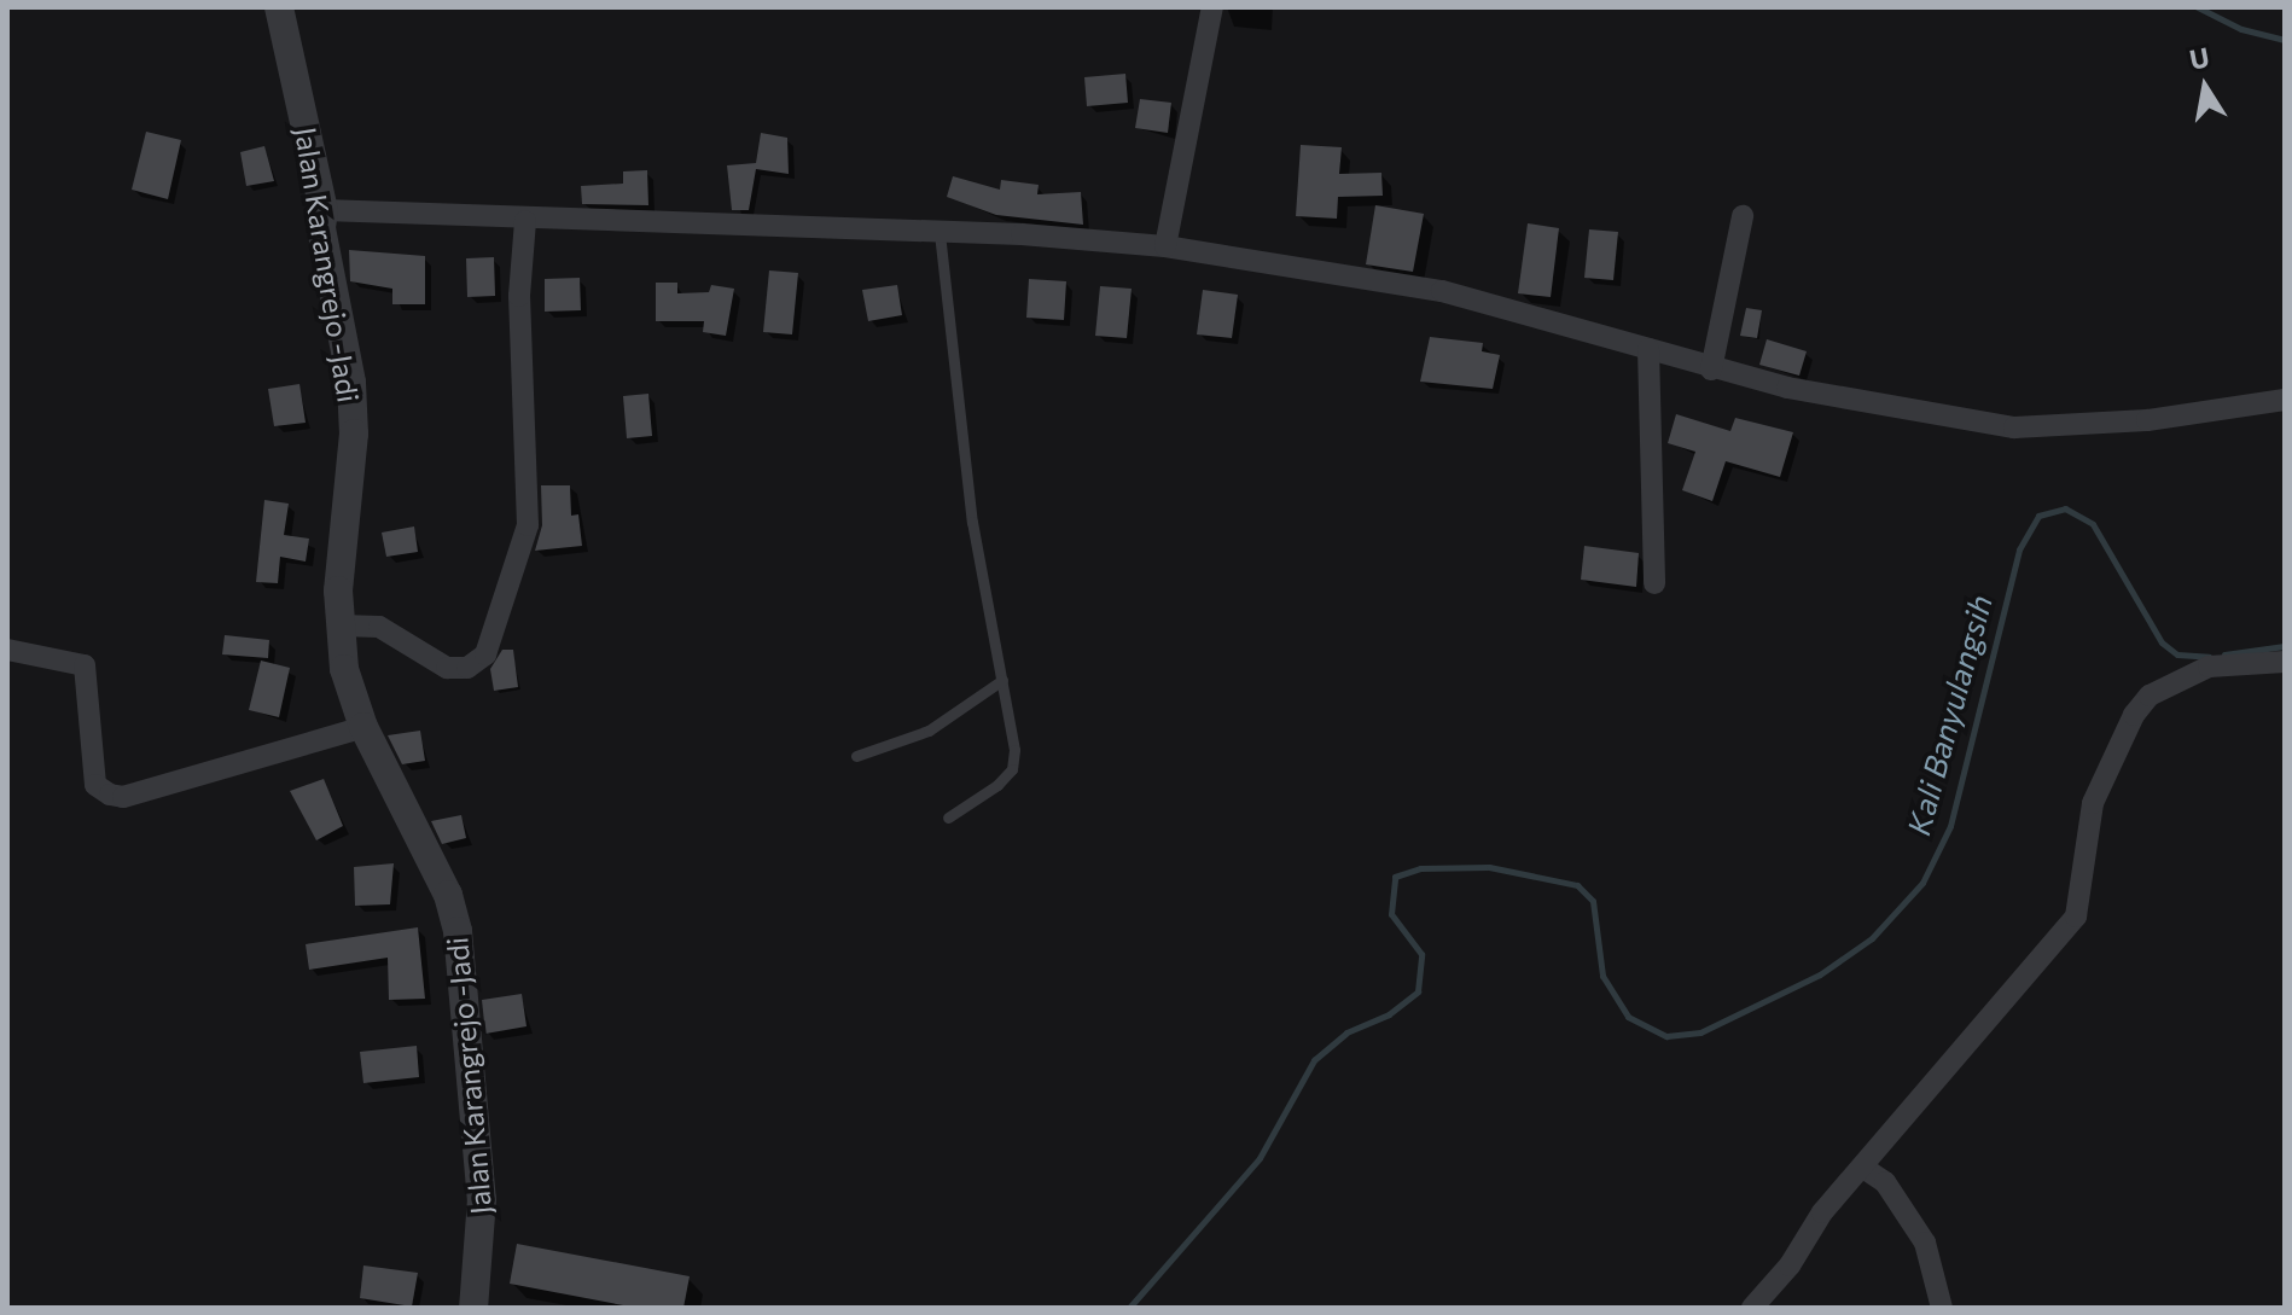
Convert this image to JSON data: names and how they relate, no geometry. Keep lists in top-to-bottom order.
{
  "streets": {
    "street": ["Jalan Karangrejo -Jadi"]
  },
  "water": ["Kali Banyulangsih"],
  "north": "top"
}
